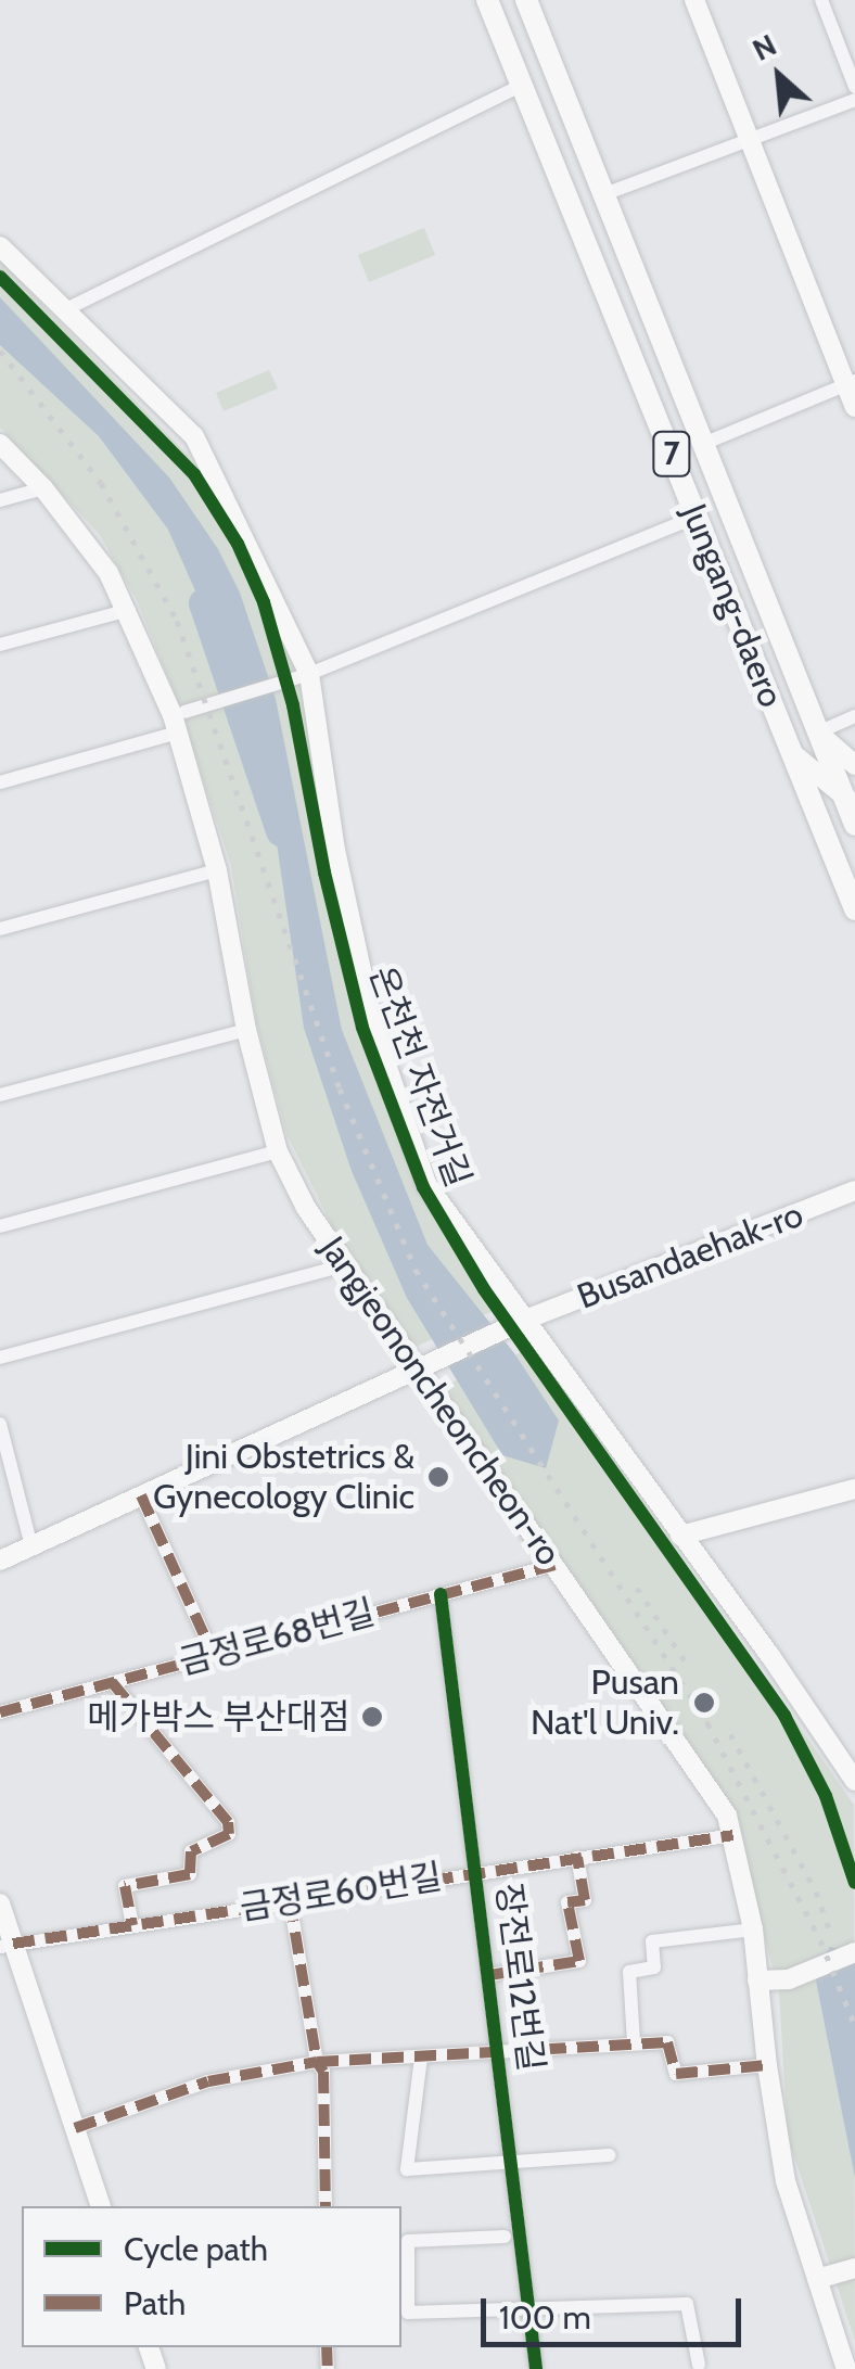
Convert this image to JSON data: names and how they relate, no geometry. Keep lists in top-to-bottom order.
{
  "streets": {
    "main road": [
      "7",
      "Jungang-daero",
      "Busandaehak-ro",
      "Jangjeononcheoncheon-ro"
    ],
    "street": ["금정로68번길", "금정로60번길", "장전로12번길"],
    "cycle path": ["온천천 자전거길"]
  },
  "crossings": [
    ["Busandaehak-ro", "Jangjeononcheoncheon-ro"],
    ["Jangjeononcheoncheon-ro", "금정로68번길"],
    ["Jangjeononcheoncheon-ro", "금정로60번길"],
    ["금정로68번길", "장전로12번길"],
    ["금정로60번길", "장전로12번길"]
  ],
  "places": ["Jini Obstetrics & Gynecology Clinic", "Pusan Nat'l Univ.", "메가박스 부산대점"],
  "legend": ["Cycle path", "Path"],
  "scale_bar": "100 m",
  "north": "top left"
}
